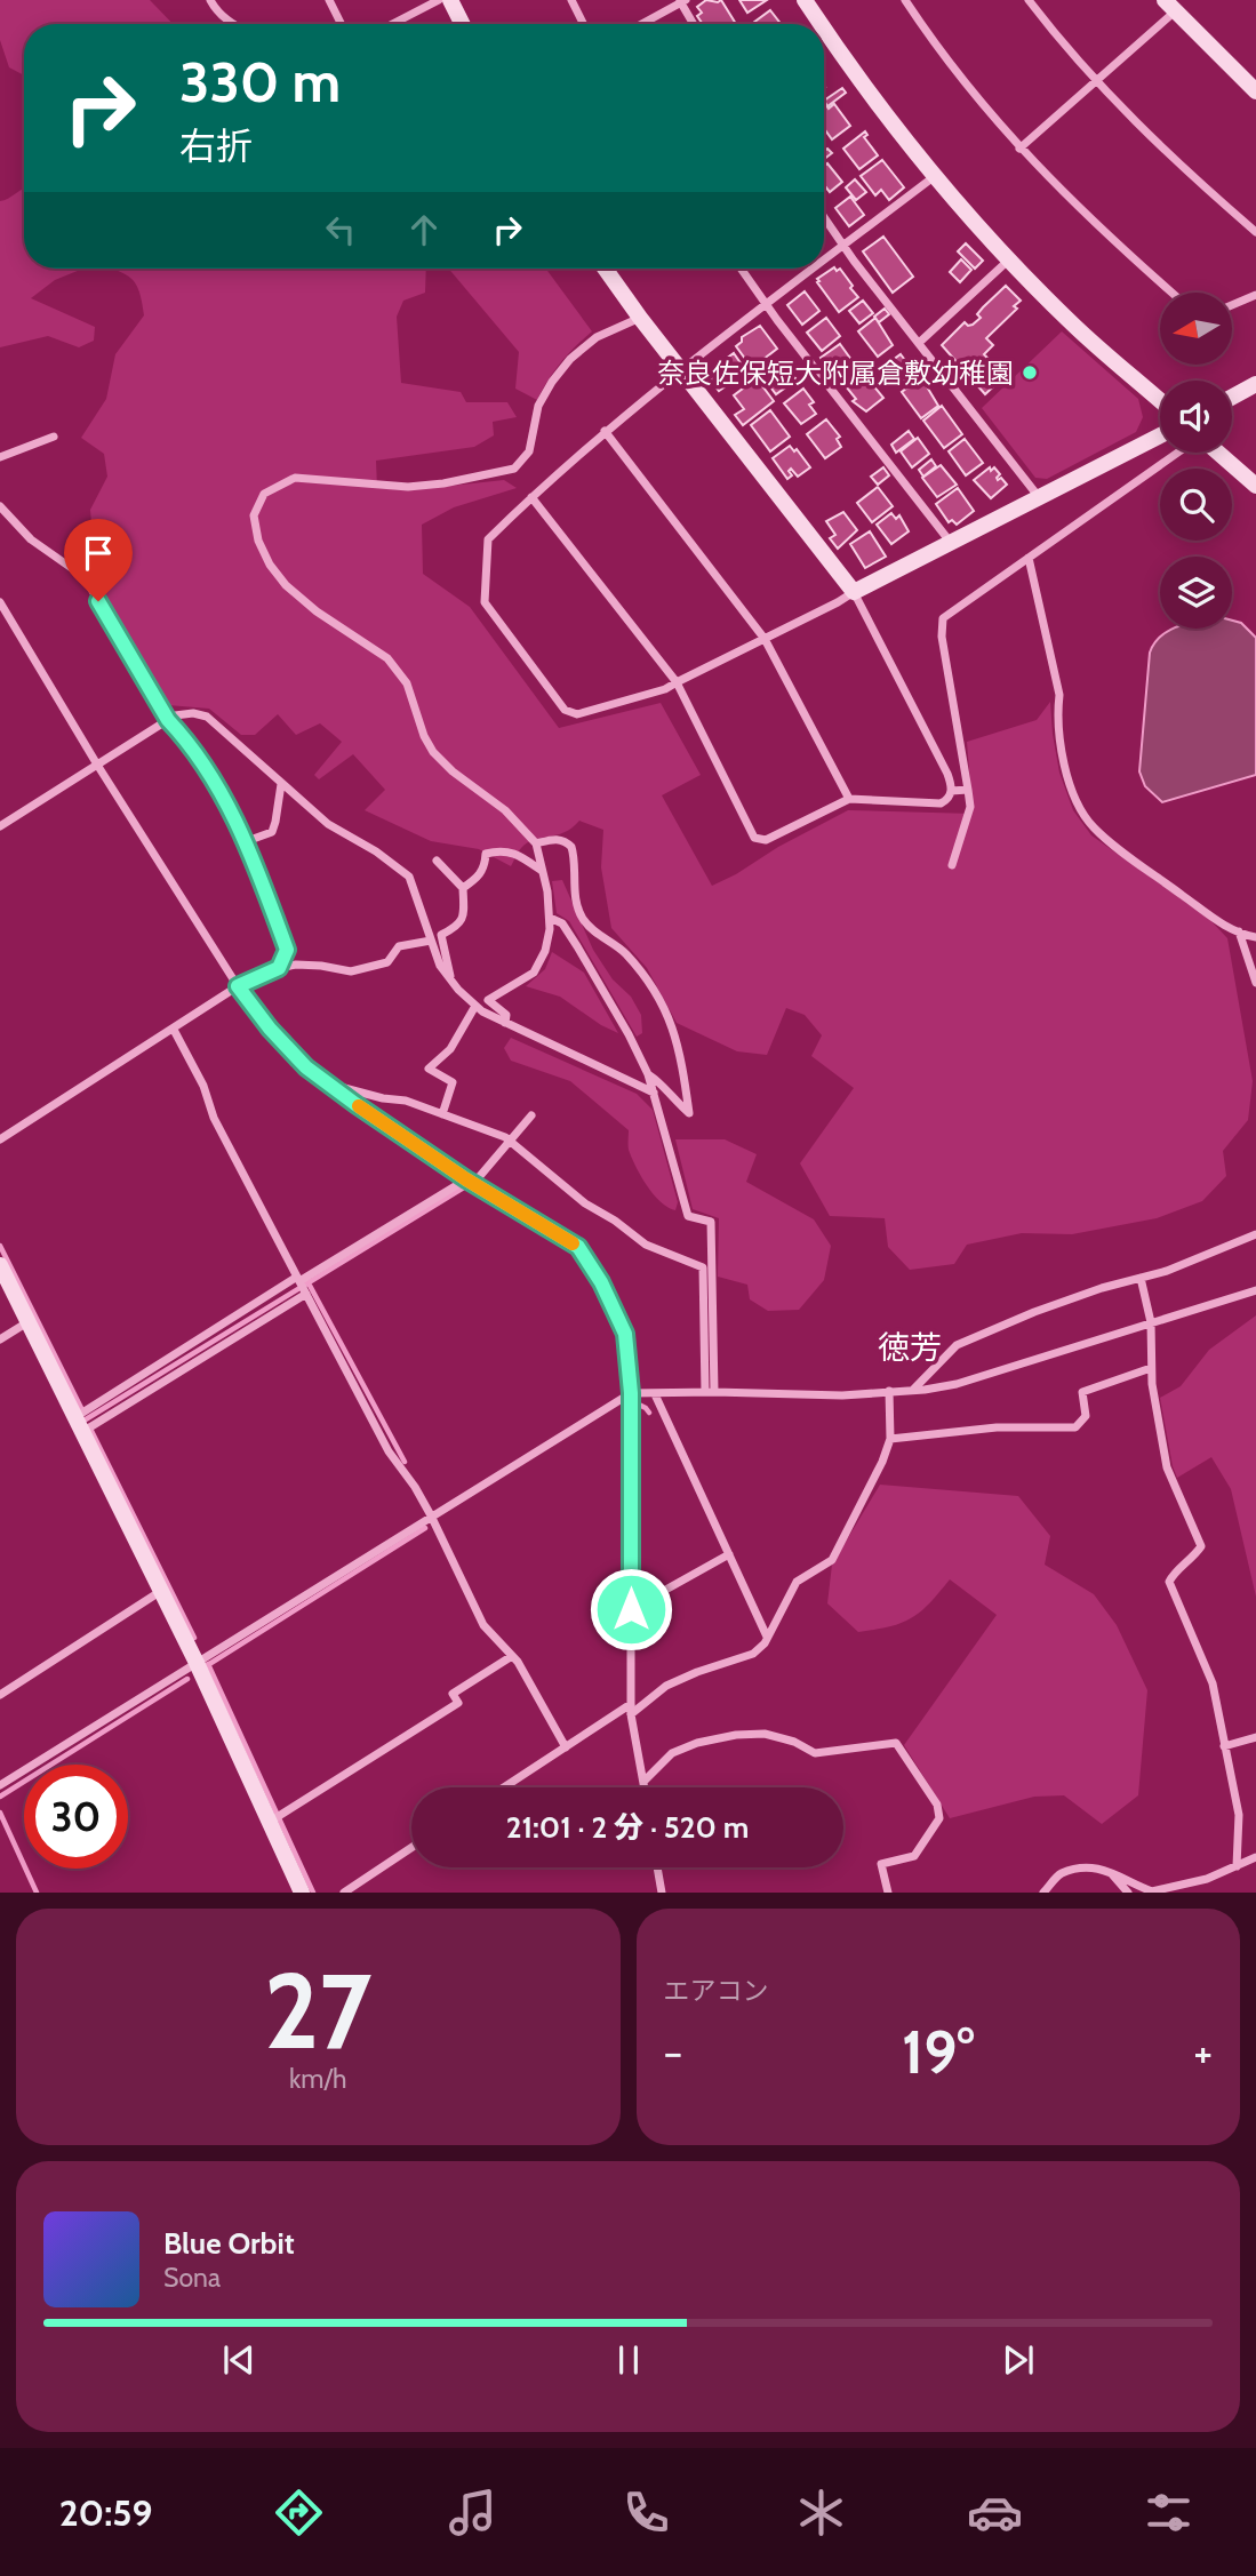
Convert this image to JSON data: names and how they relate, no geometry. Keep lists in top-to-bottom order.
{
  "districts": ["徳芳"],
  "places": ["奈良佐保短大附属倉敷幼稚園"],
  "north": "left",
  "page": {
    "turn": ["330 m", "右折"],
    "limit": "30",
    "trip": "21:01 · 2 分 · 520 m",
    "tile": [
      ["27", "km/h"],
      "エアコン"
    ],
    "heat": ["−", "19°", "+"],
    "song": ["Blue Orbit", "Sona"],
    "tabs": "20:59"
  }
}
